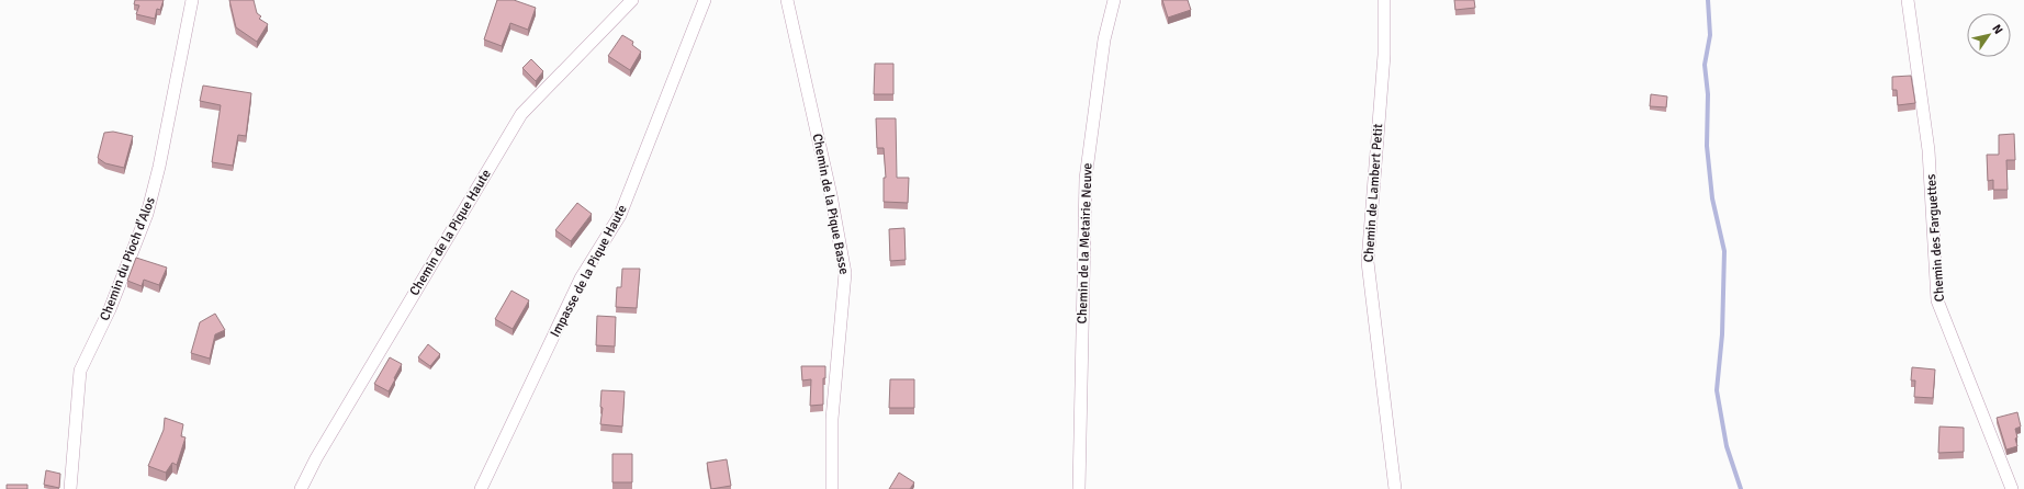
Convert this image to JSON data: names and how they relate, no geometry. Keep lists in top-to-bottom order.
{
  "streets": {
    "street": [
      "Chemin de Lambert Petit",
      "Chemin de la Pique Basse",
      "Chemin de la Pique Haute",
      "Chemin des Farguettes",
      "Chemin de la Metairie Neuve",
      "Chemin du Pioch d'Alos",
      "Impasse de la Pique Haute"
    ]
  },
  "north": "top right"
}
